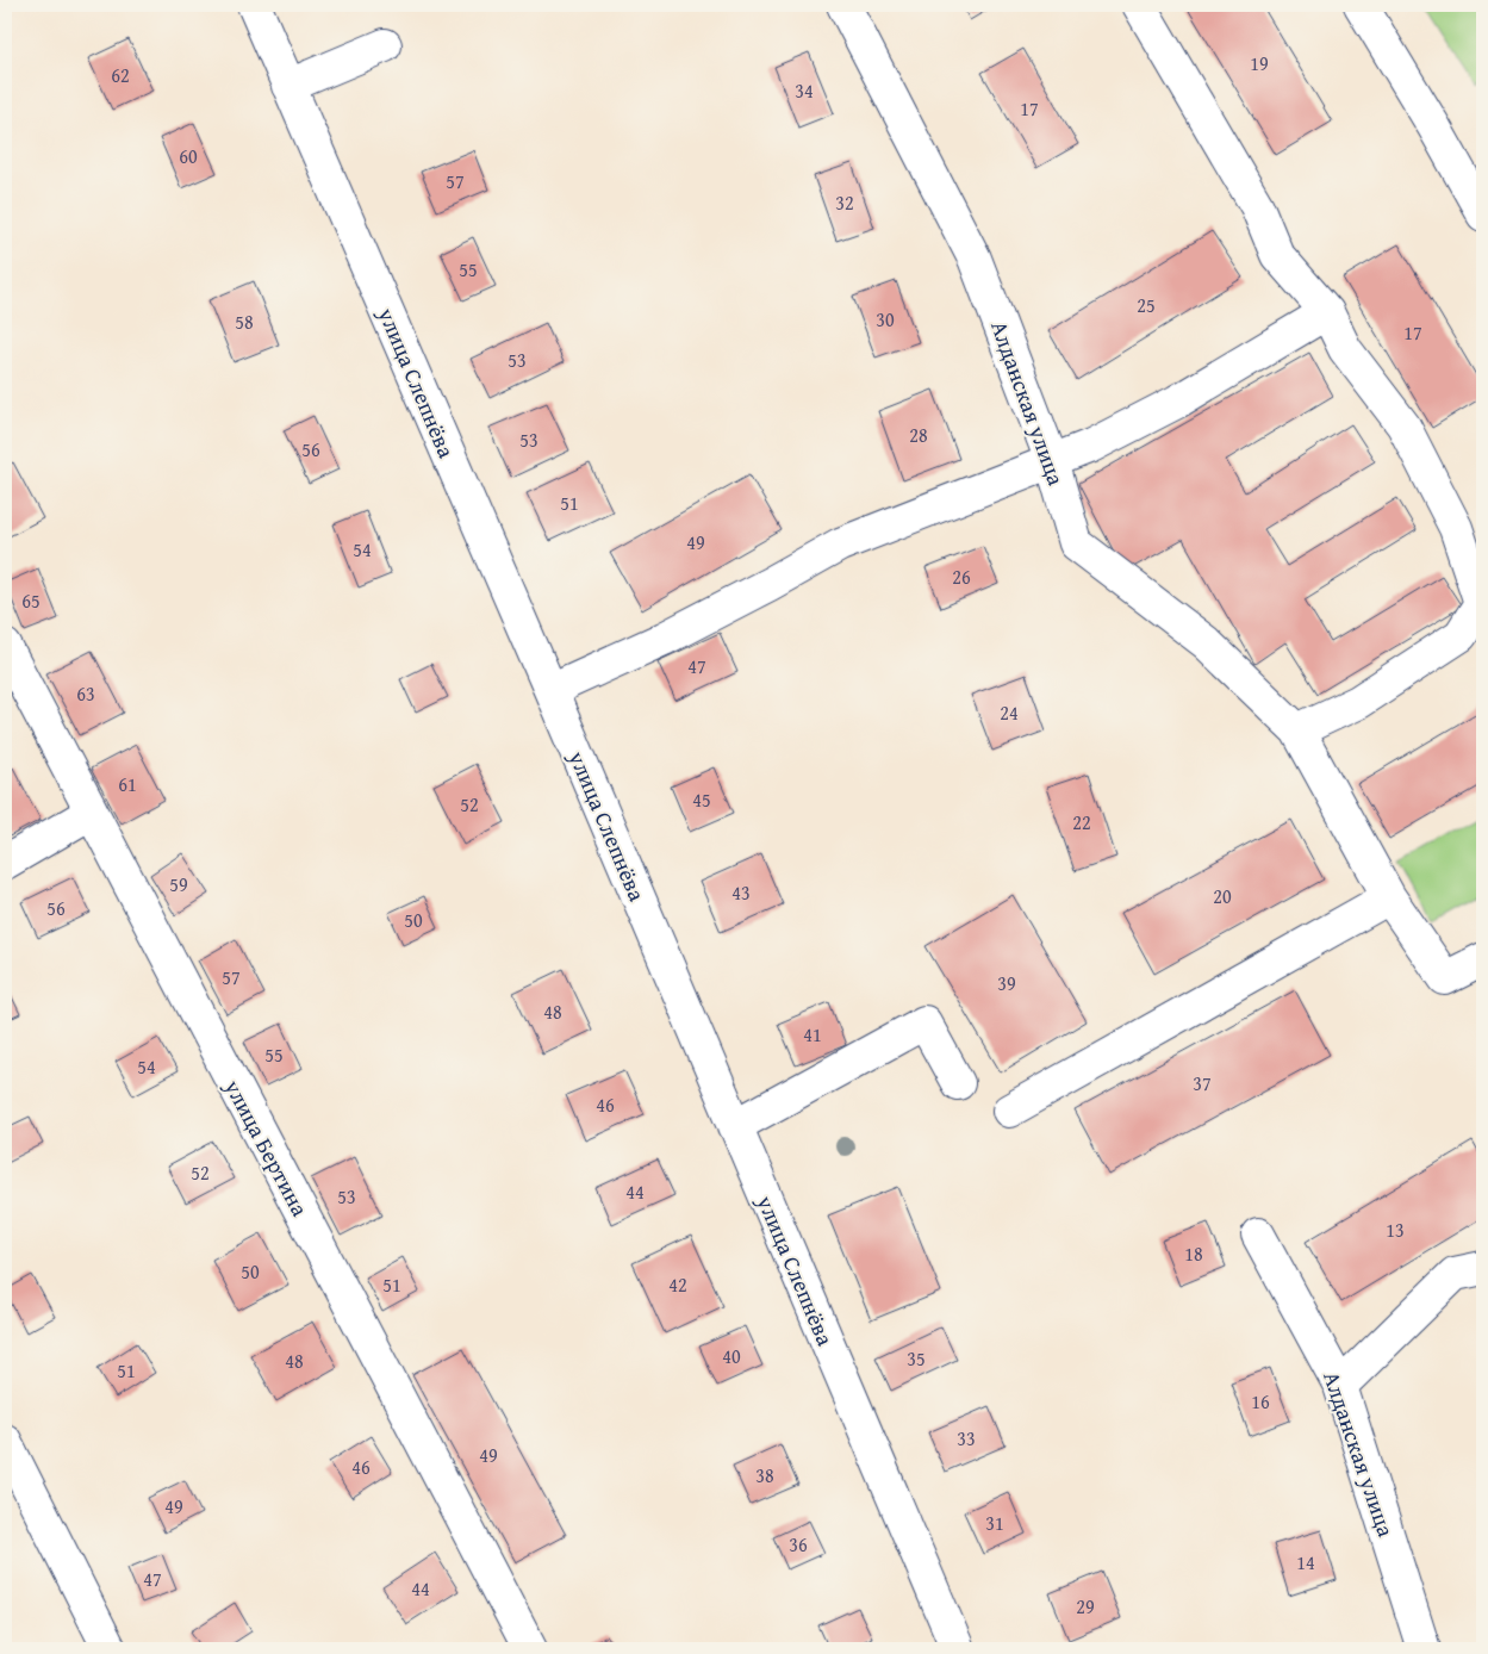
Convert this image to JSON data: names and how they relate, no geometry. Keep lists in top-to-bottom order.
{
  "streets": {
    "street": ["улица Слепнёва", "Алданская улица", "улица Бертина"]
  },
  "house_numbers": [
    "19",
    "62",
    "34",
    "17",
    "60",
    "57",
    "32",
    "55",
    "25",
    "30",
    "58",
    "17",
    "53",
    "28",
    "53",
    "56",
    "51",
    "49",
    "54",
    "26",
    "65",
    "47",
    "63",
    "24",
    "61",
    "45",
    "52",
    "22",
    "59",
    "43",
    "20",
    "56",
    "50",
    "57",
    "39",
    "48",
    "41",
    "55",
    "54",
    "37",
    "46",
    "52",
    "44",
    "53",
    "13",
    "18",
    "50",
    "51",
    "42",
    "40",
    "35",
    "48",
    "51",
    "16",
    "33",
    "49",
    "46",
    "38",
    "49",
    "31",
    "36",
    "14",
    "47",
    "44",
    "29"
  ]
}
